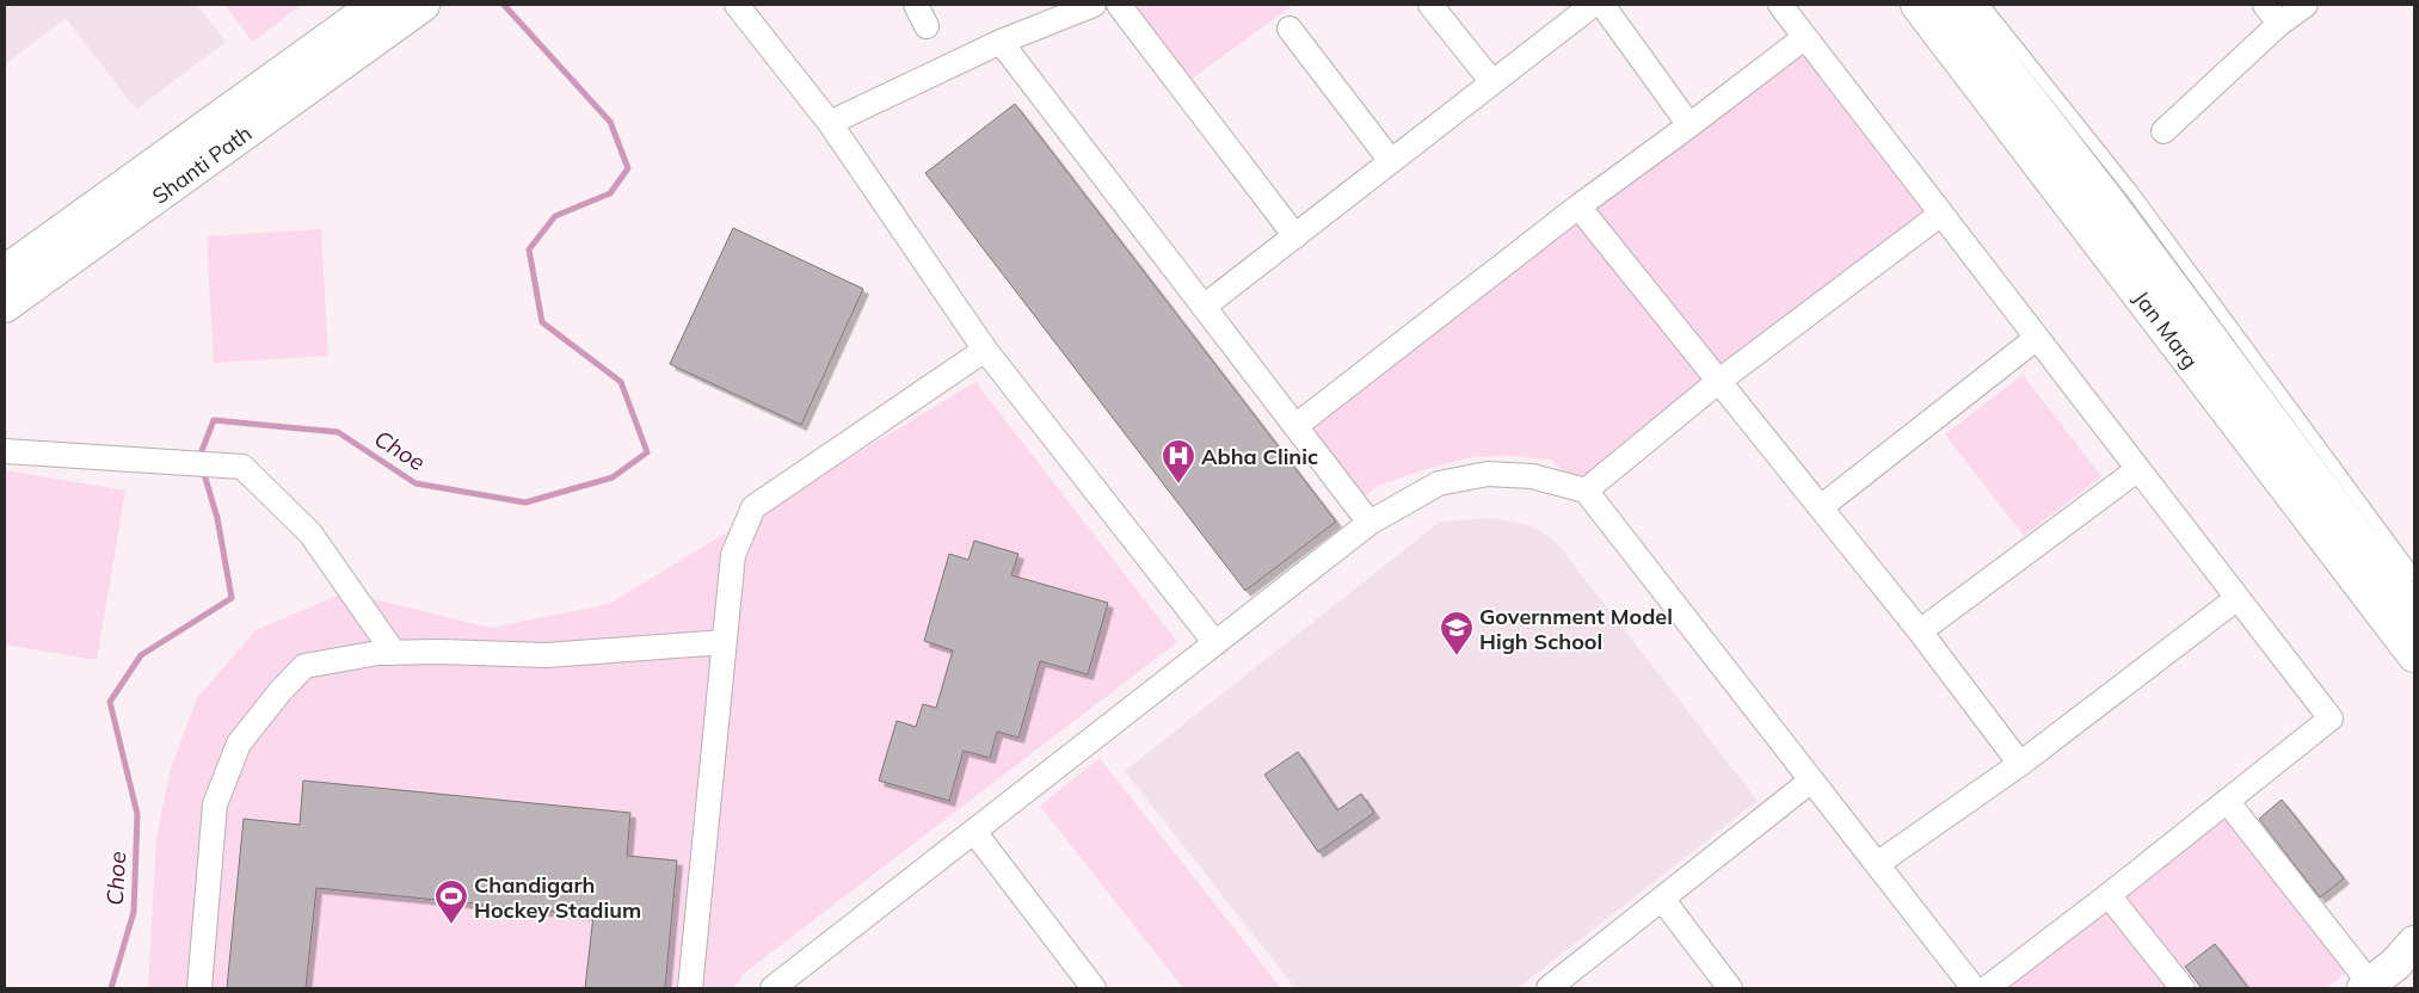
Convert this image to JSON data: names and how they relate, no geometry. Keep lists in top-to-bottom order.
{
  "streets": {
    "main road": ["Shanti Path", "Jan Marg"]
  },
  "water": ["Choe"],
  "places": {
    "hospital": ["Abha Clinic"],
    "school or university": ["Government Model High School"],
    "sports": ["Chandigarh Hockey Stadium"]
  }
}
